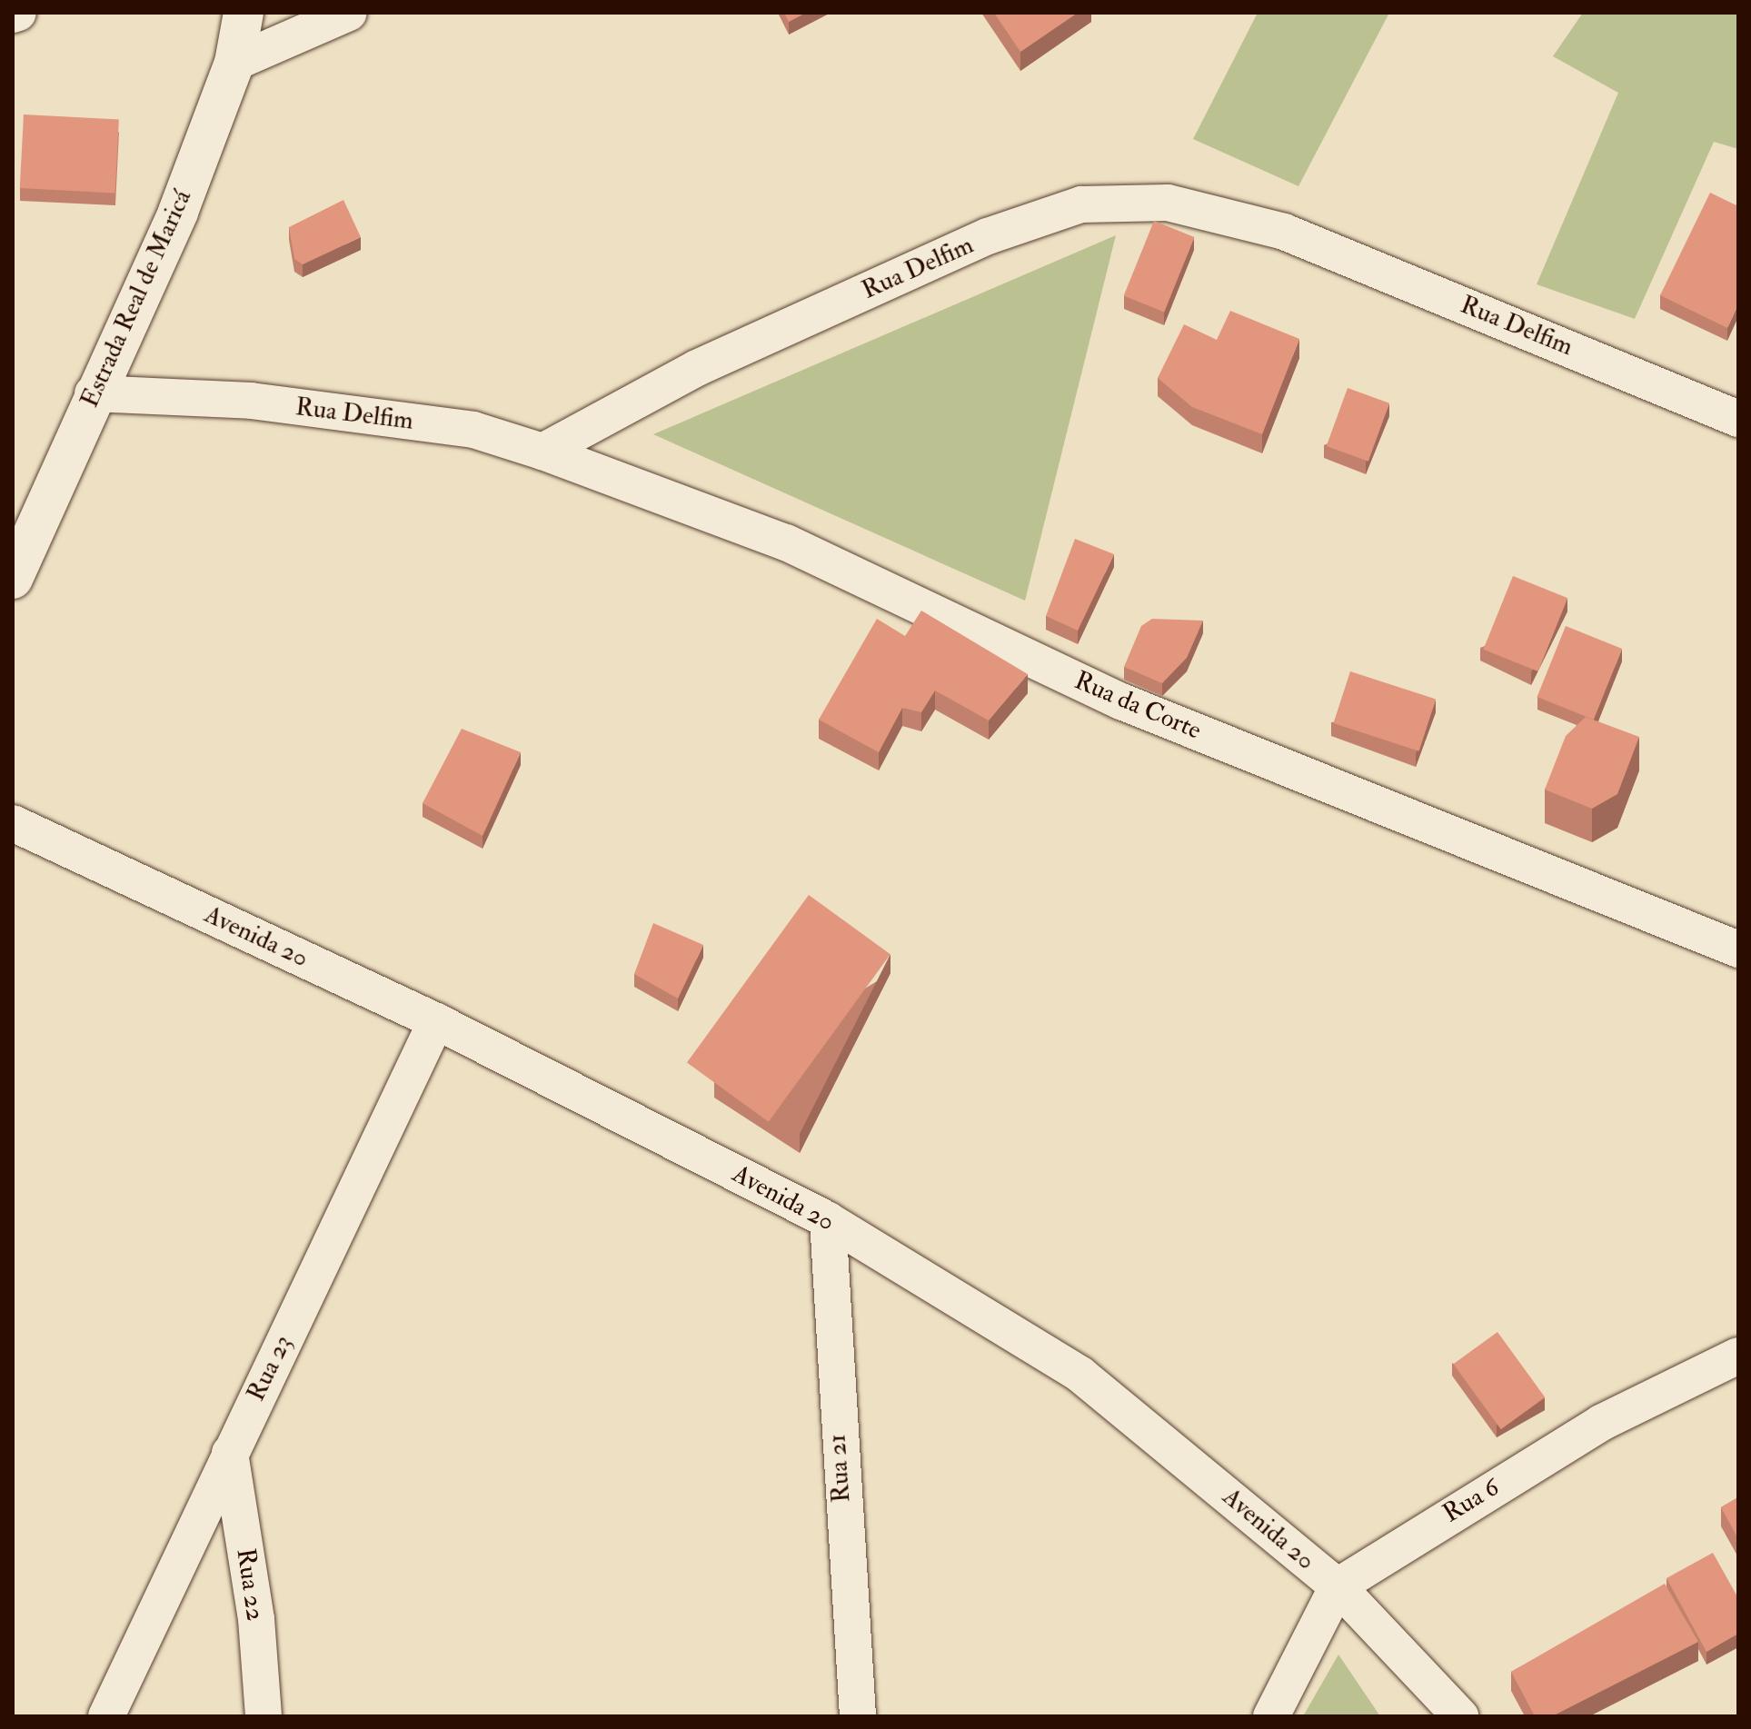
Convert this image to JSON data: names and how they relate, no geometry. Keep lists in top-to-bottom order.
{
  "streets": {
    "main road": ["Estrada Real de Maricá"],
    "street": [
      "Rua Delfim",
      "Rua da Corte",
      "Avenida 20",
      "Rua 23",
      "Rua 21",
      "Rua 6",
      "Rua 22"
    ]
  },
  "crossings": [
    ["Rua Delfim", "Estrada Real de Maricá"],
    ["Rua Delfim", "Rua da Corte"],
    ["Avenida 20", "Rua 23"],
    ["Avenida 20", "Rua 21"],
    ["Avenida 20", "Rua 6"],
    ["Rua 23", "Rua 22"]
  ]
}
